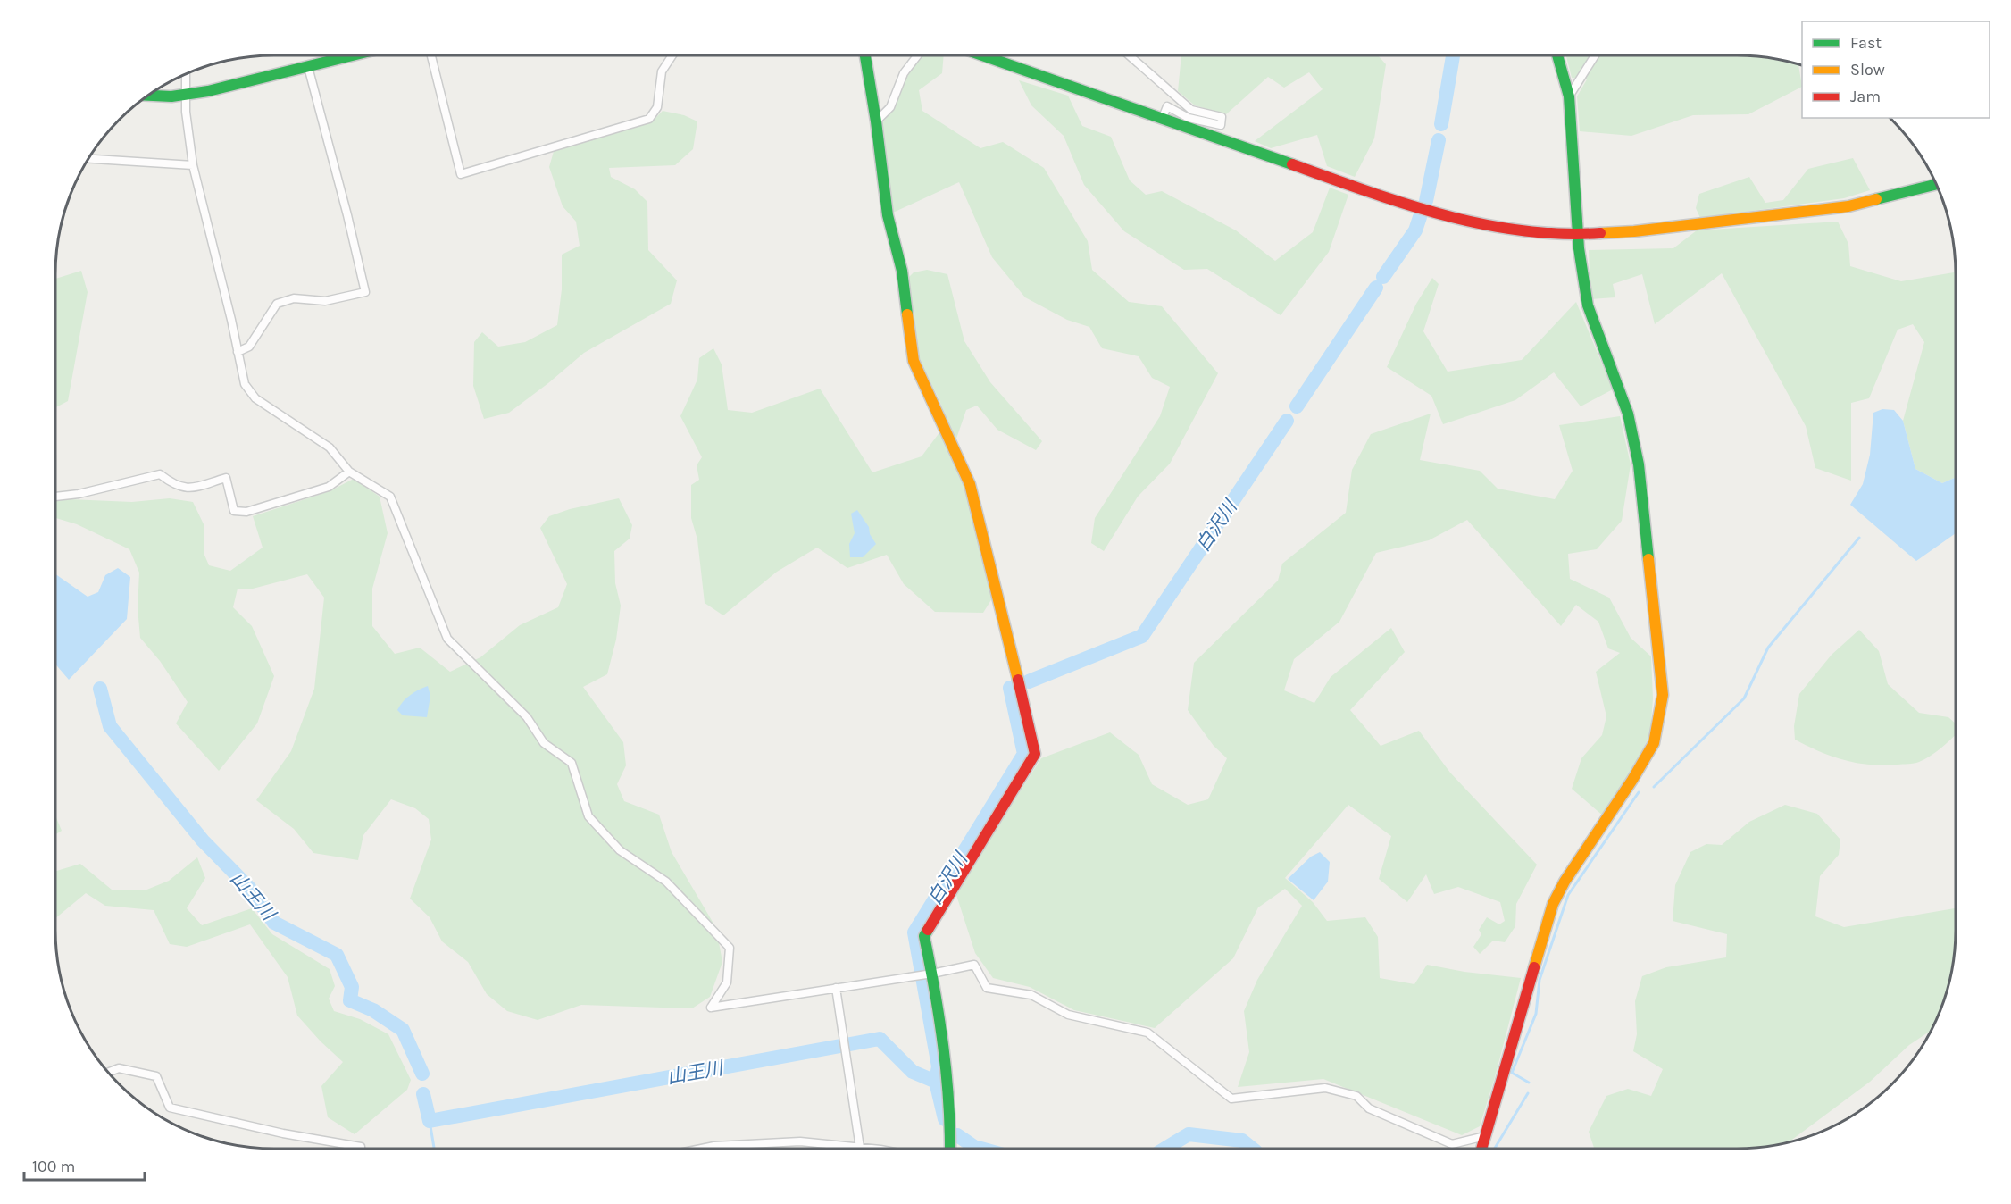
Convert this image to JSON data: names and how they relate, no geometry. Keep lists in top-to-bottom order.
{
  "water": ["白沢川", "山王川"],
  "legend": ["Fast", "Slow", "Jam"],
  "scale_bar": "100 m"
}
